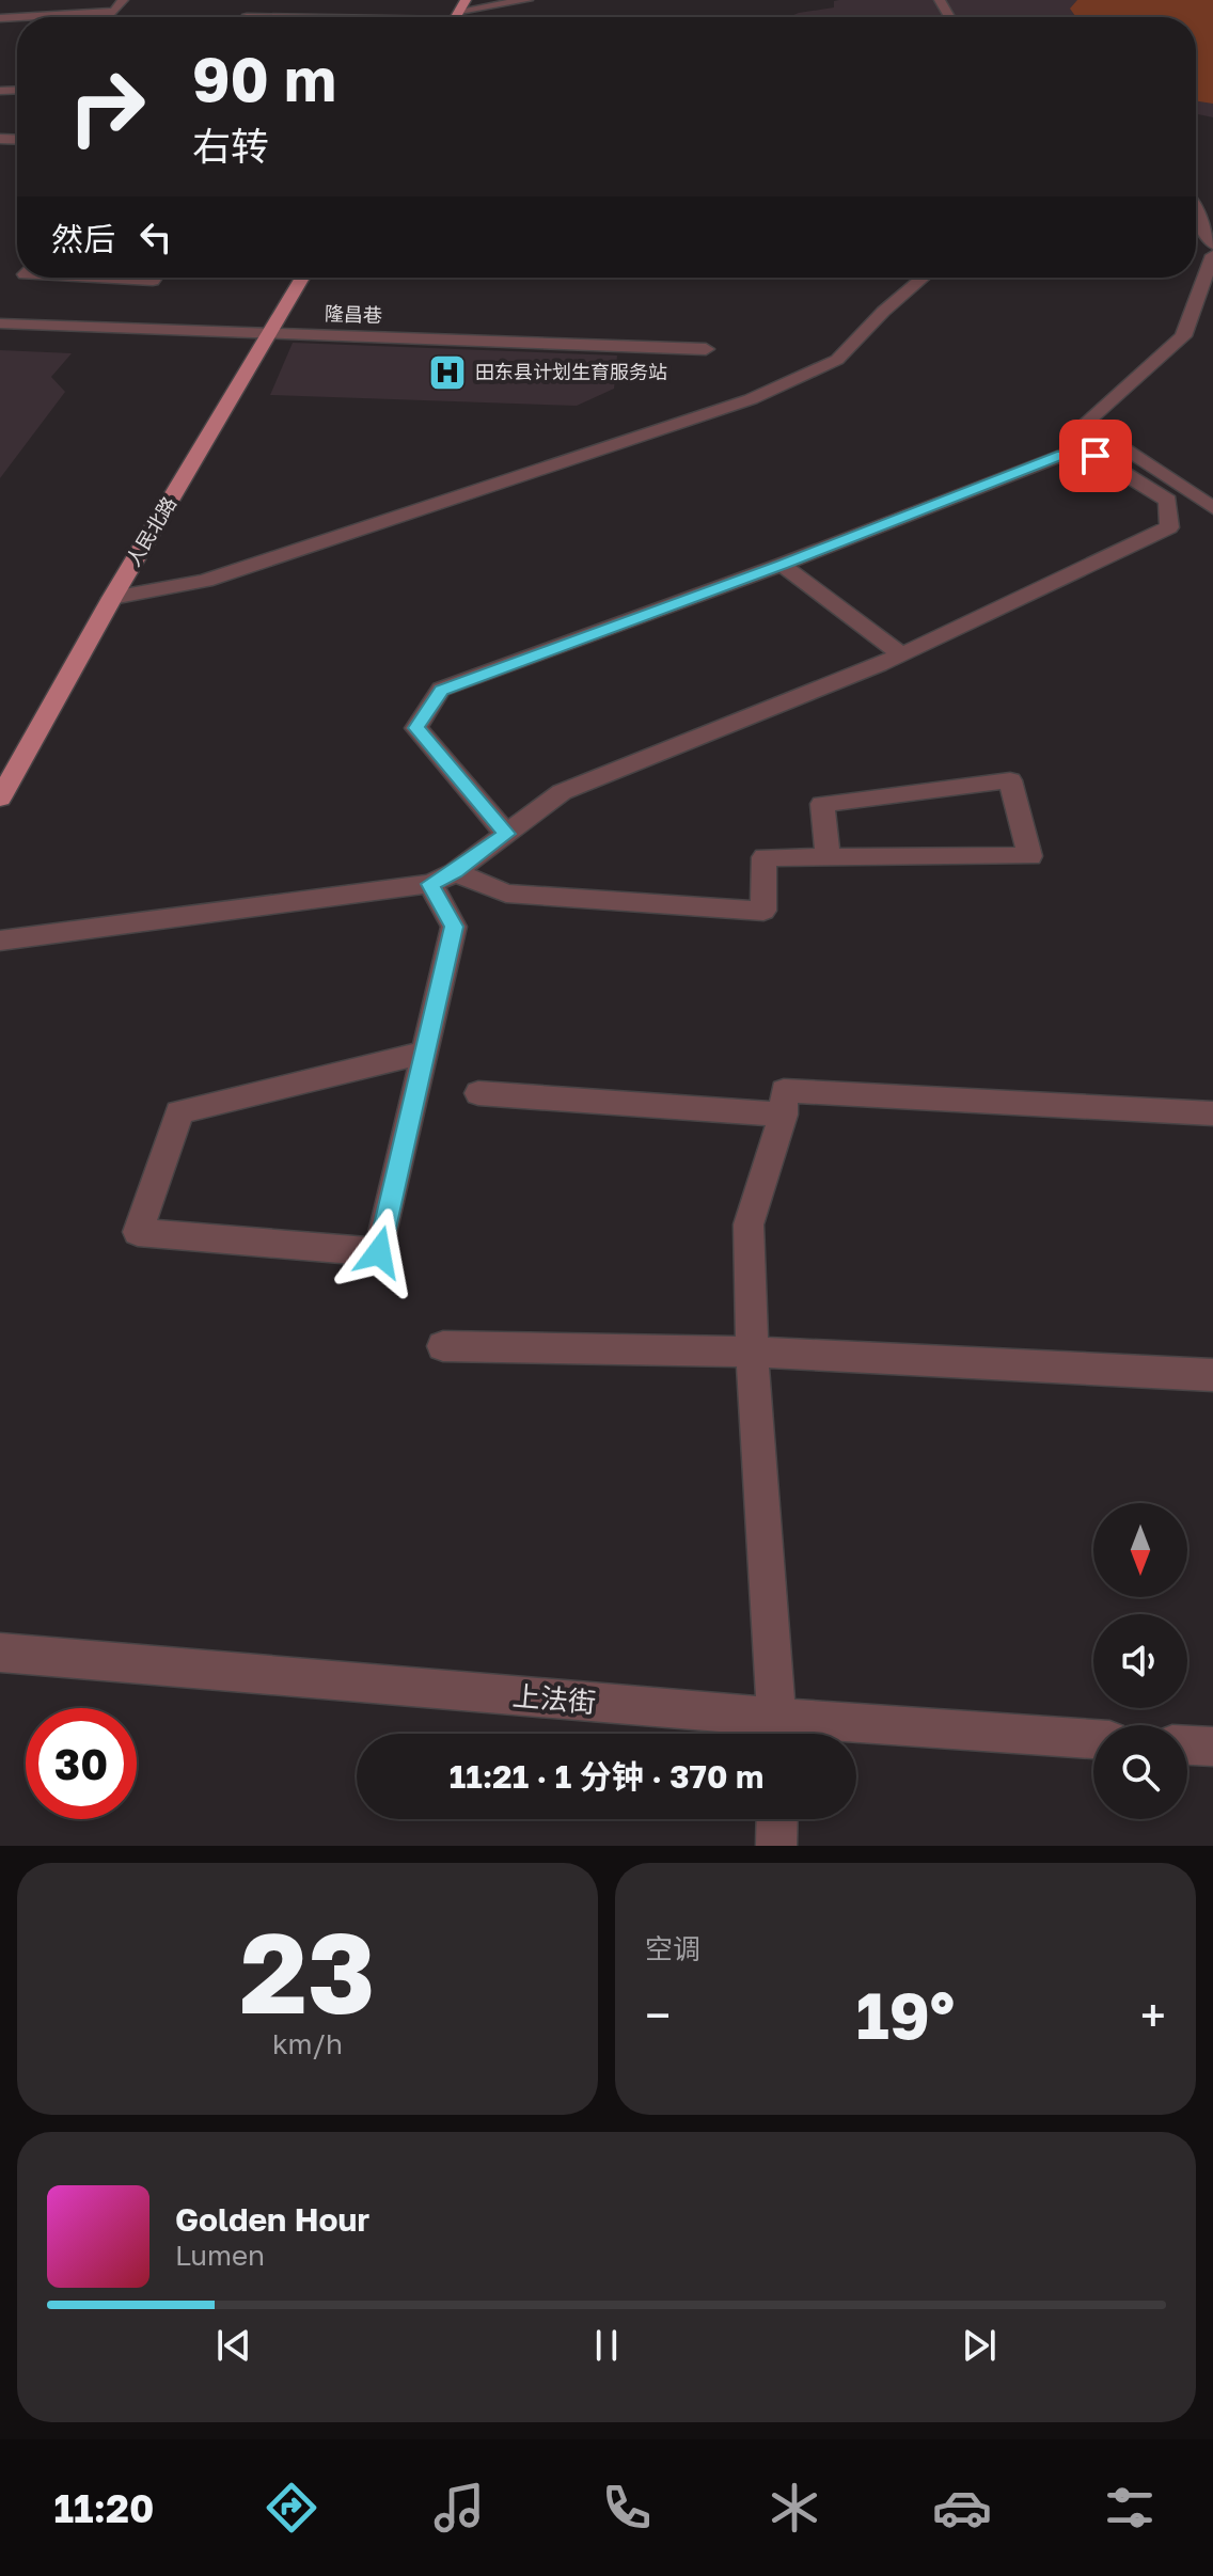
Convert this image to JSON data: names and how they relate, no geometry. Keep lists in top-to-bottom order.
{
  "streets": {
    "main road": ["人民北路"],
    "street": ["隆昌巷", "上法街"]
  },
  "crossings": [
    ["隆昌巷", "人民北路"]
  ],
  "places": {
    "hospital": ["田东县计划生育服务站"]
  },
  "north": "bottom",
  "page": {
    "turn": ["90 m", "右转"],
    "then": "然后",
    "limit": "30",
    "trip": "11:21 · 1 分钟 · 370 m",
    "tile": [
      ["23", "km/h"],
      "空调"
    ],
    "heat": ["−", "19°", "+"],
    "song": ["Golden Hour", "Lumen"],
    "tabs": "11:20"
  }
}
